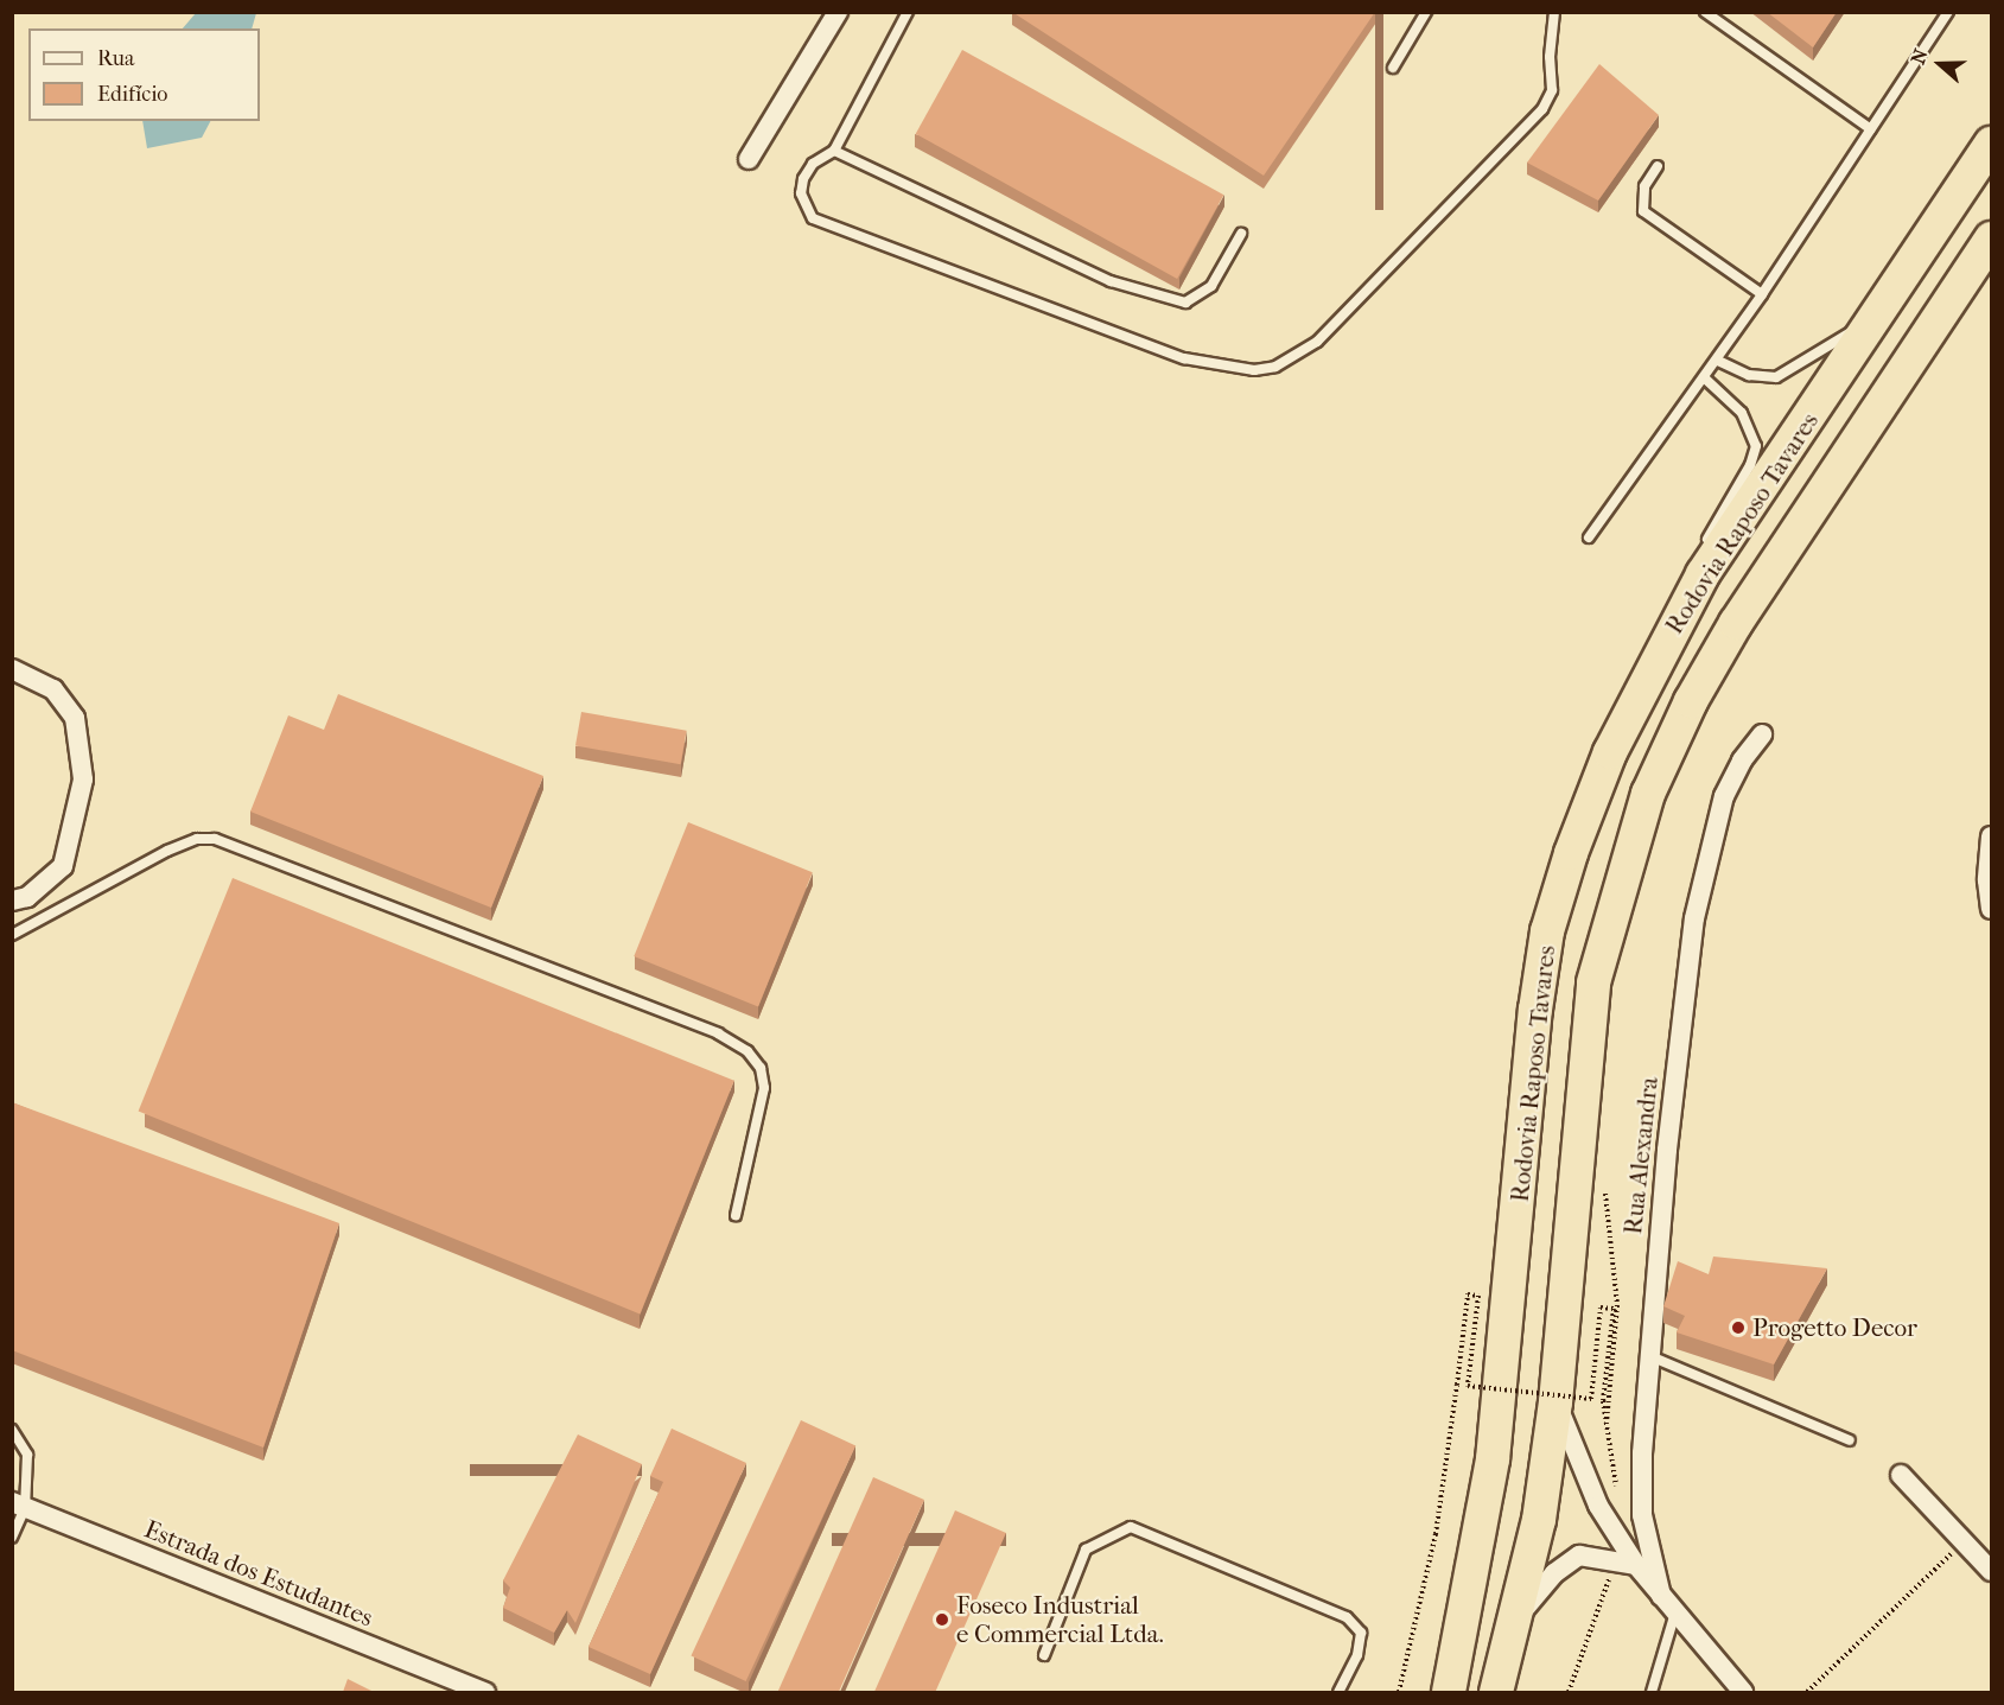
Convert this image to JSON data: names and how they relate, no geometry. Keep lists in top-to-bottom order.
{
  "streets": {
    "highway": ["Rodovia Raposo Tavares"],
    "street": ["Rua Alexandra", "Estrada dos Estudantes"]
  },
  "places": ["Progetto Decor", "Foseco Industrial e Commercial Ltda."],
  "legend": ["Rua", "Edifício"],
  "north": "left"
}
